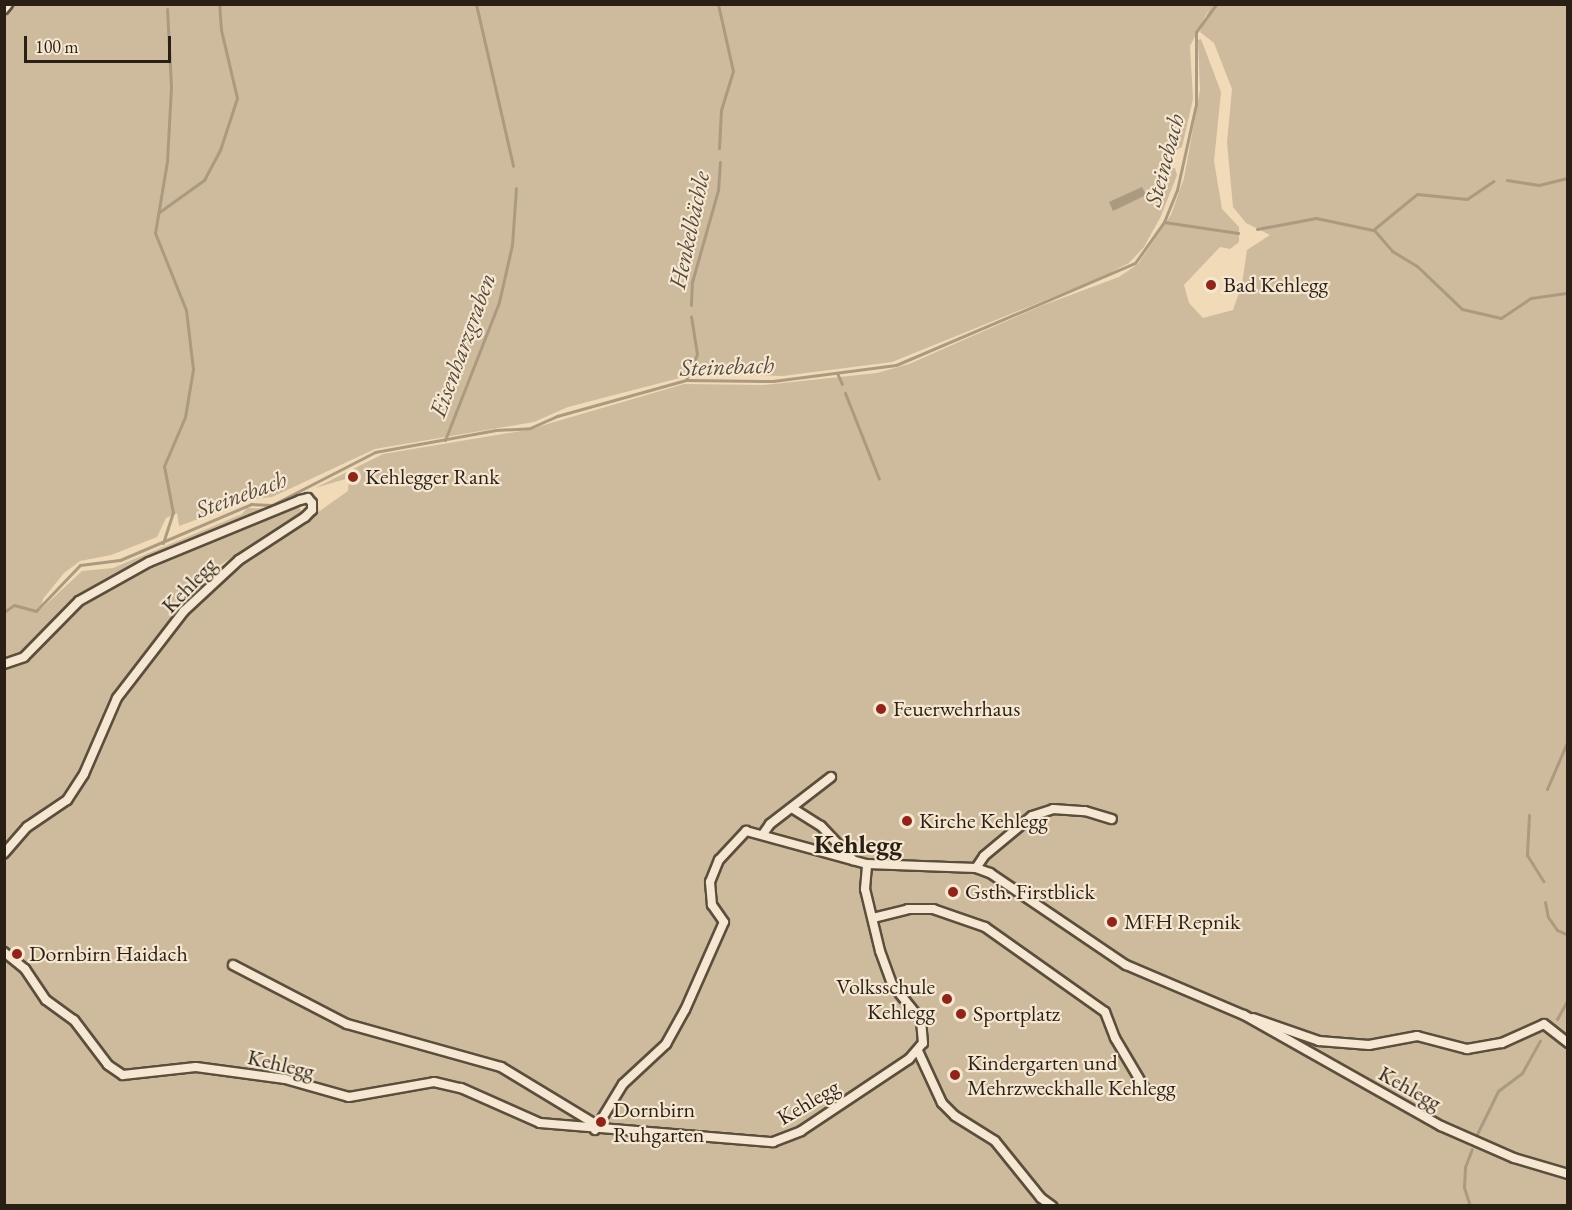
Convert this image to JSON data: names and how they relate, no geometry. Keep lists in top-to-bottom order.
{
  "streets": {
    "street": ["Kehlegg"]
  },
  "districts": ["Kehlegg"],
  "water": ["Steinebach", "Henkelbächle", "Eisenharzgraben"],
  "places": [
    "Bad Kehlegg",
    "Kehlegger Rank",
    "Feuerwehrhaus",
    "Kirche Kehlegg",
    "Gsth. Firstblick",
    "MFH Repnik",
    "Dornbirn Haidach",
    "Volksschule Kehlegg",
    "Sportplatz",
    "Kindergarten und Mehrzweckhalle Kehlegg",
    "Dornbirn Ruhgarten"
  ],
  "scale_bar": "100 m"
}
